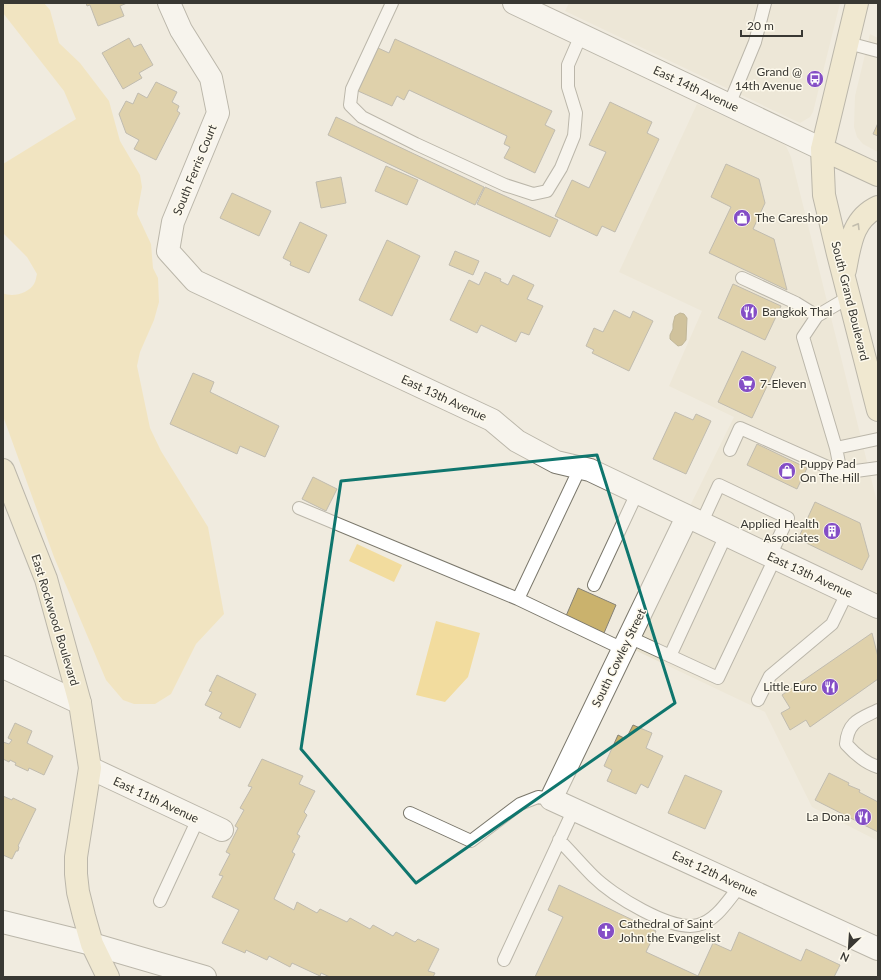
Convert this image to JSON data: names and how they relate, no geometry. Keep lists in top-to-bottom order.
{
  "streets": {
    "street": [
      "East 14th Avenue",
      "South Ferris Court",
      "South Grand Boulevard",
      "East 13th Avenue",
      "East Rockwood Boulevard",
      "South Cowley Street",
      "East 11th Avenue",
      "East 12th Avenue"
    ]
  },
  "crossings": [
    ["East 14th Avenue", "South Grand Boulevard"],
    ["South Ferris Court", "East 13th Avenue"],
    ["East 13th Avenue", "South Cowley Street"],
    ["East Rockwood Boulevard", "East 11th Avenue"],
    ["South Cowley Street", "East 12th Avenue"]
  ],
  "places": {
    "bus stop": ["Grand @ 14th Avenue"],
    "shop": ["The Careshop", "Puppy Pad On The Hill"],
    "restaurant": ["Bangkok Thai", "Little Euro", "La Dona"],
    "supermarket": ["7-Eleven"],
    "building": ["Applied Health Associates"],
    "church": ["Cathedral of Saint John the Evangelist"]
  },
  "scale_bar": "20 m",
  "north": "bottom left"
}
